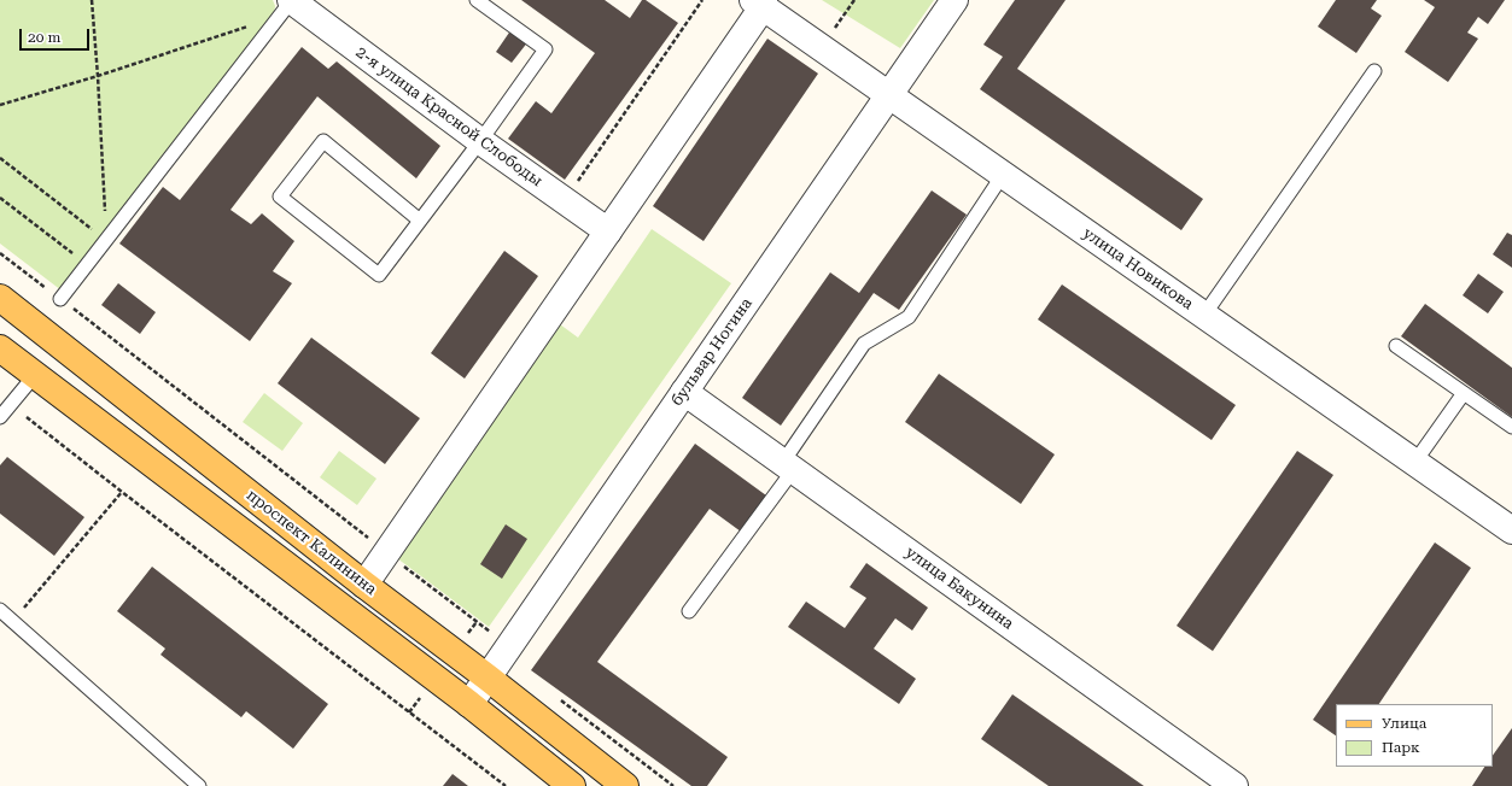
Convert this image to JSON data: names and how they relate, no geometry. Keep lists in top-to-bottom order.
{
  "streets": {
    "main road": ["проспект Калинина"],
    "street": [
      "2-я улица Красной Слободы",
      "улица Новикова",
      "бульвар Ногина",
      "улица Бакунина"
    ]
  },
  "crossings": [
    ["улица Новикова", "бульвар Ногина"],
    ["бульвар Ногина", "проспект Калинина"],
    ["бульвар Ногина", "улица Бакунина"]
  ],
  "legend": ["Улица", "Парк"],
  "scale_bar": "20 m"
}
